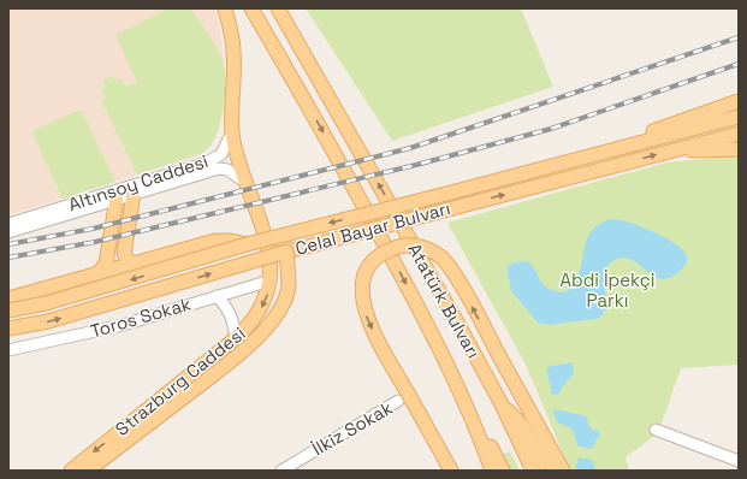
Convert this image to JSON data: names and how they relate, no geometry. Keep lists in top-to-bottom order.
{
  "streets": {
    "main road": ["Celal Bayar Bulvarı", "Atatürk Bulvarı", "Strazburg Caddesi"],
    "street": ["Altınsoy Caddesi", "Toros Sokak", "İlkiz Sokak"]
  },
  "crossings": [
    ["Altınsoy Caddesi", "Strazburg Caddesi"],
    ["Celal Bayar Bulvarı", "Strazburg Caddesi"],
    ["Toros Sokak", "Strazburg Caddesi"]
  ],
  "parks": ["Abdi İpekçi Parkı"]
}
